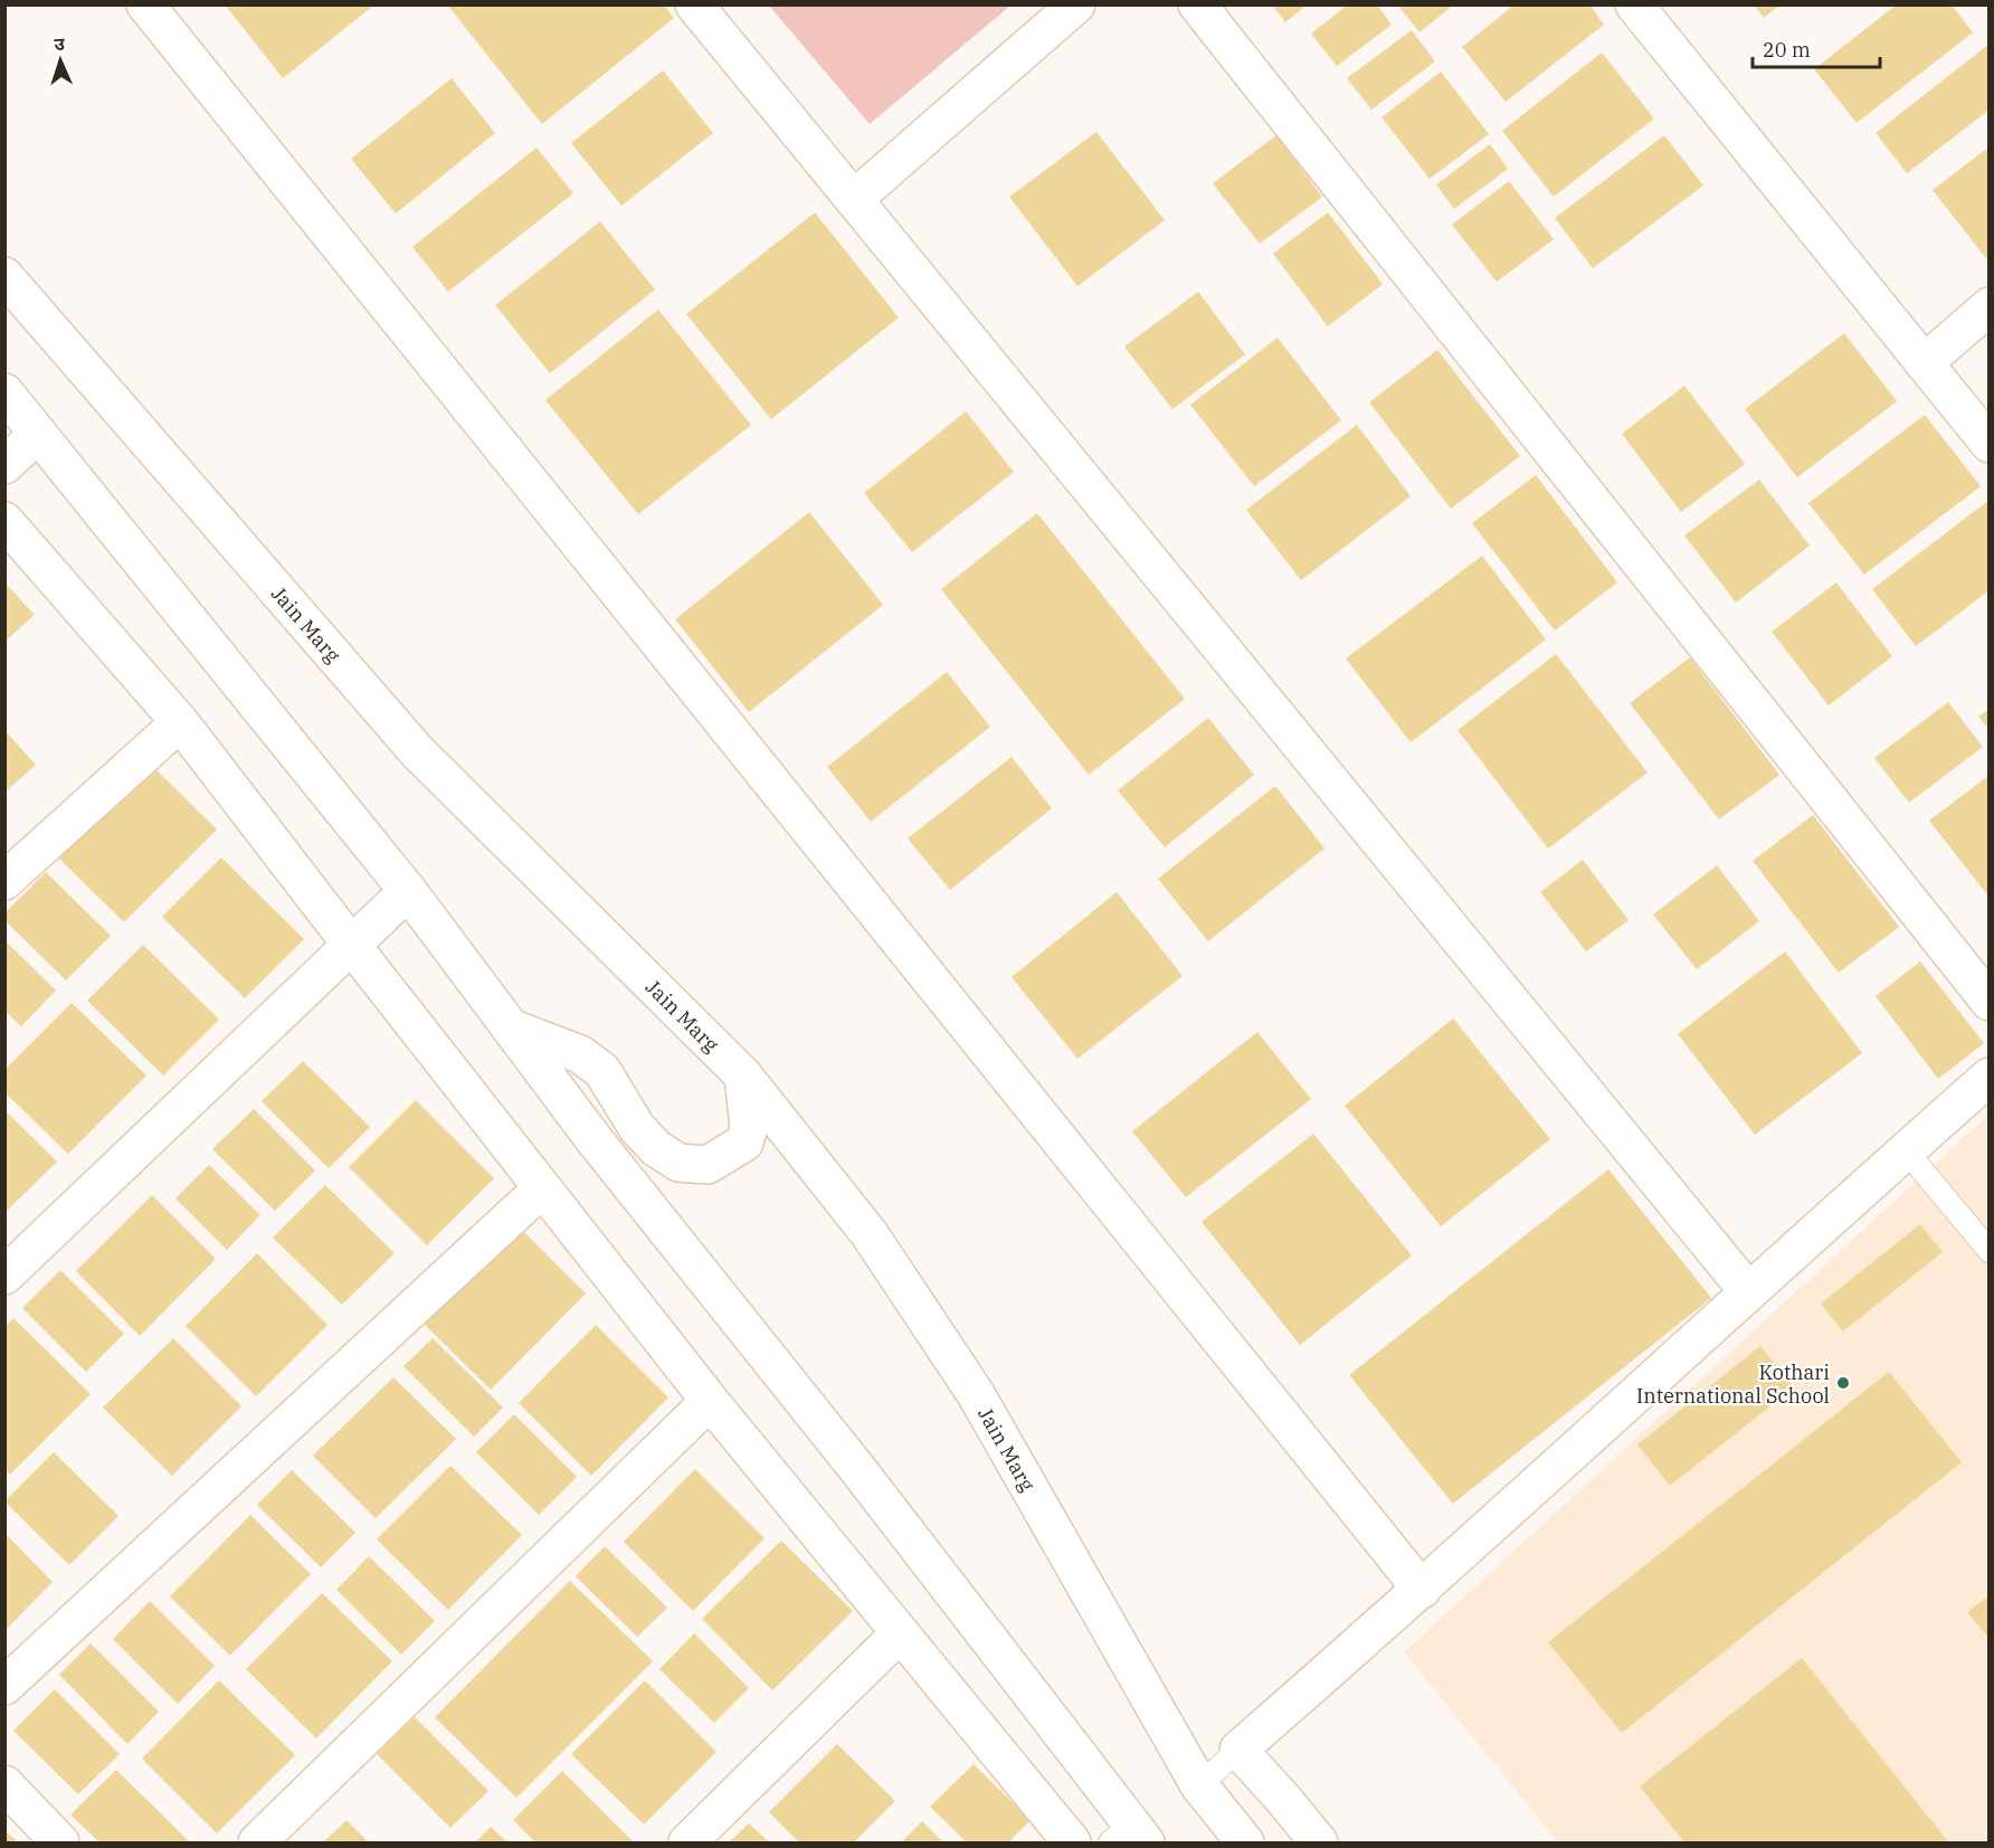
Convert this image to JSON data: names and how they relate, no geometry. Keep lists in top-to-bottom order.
{
  "streets": {
    "street": ["Jain Marg"]
  },
  "places": ["Kothari International School"],
  "scale_bar": "20 m",
  "north": "top"
}
